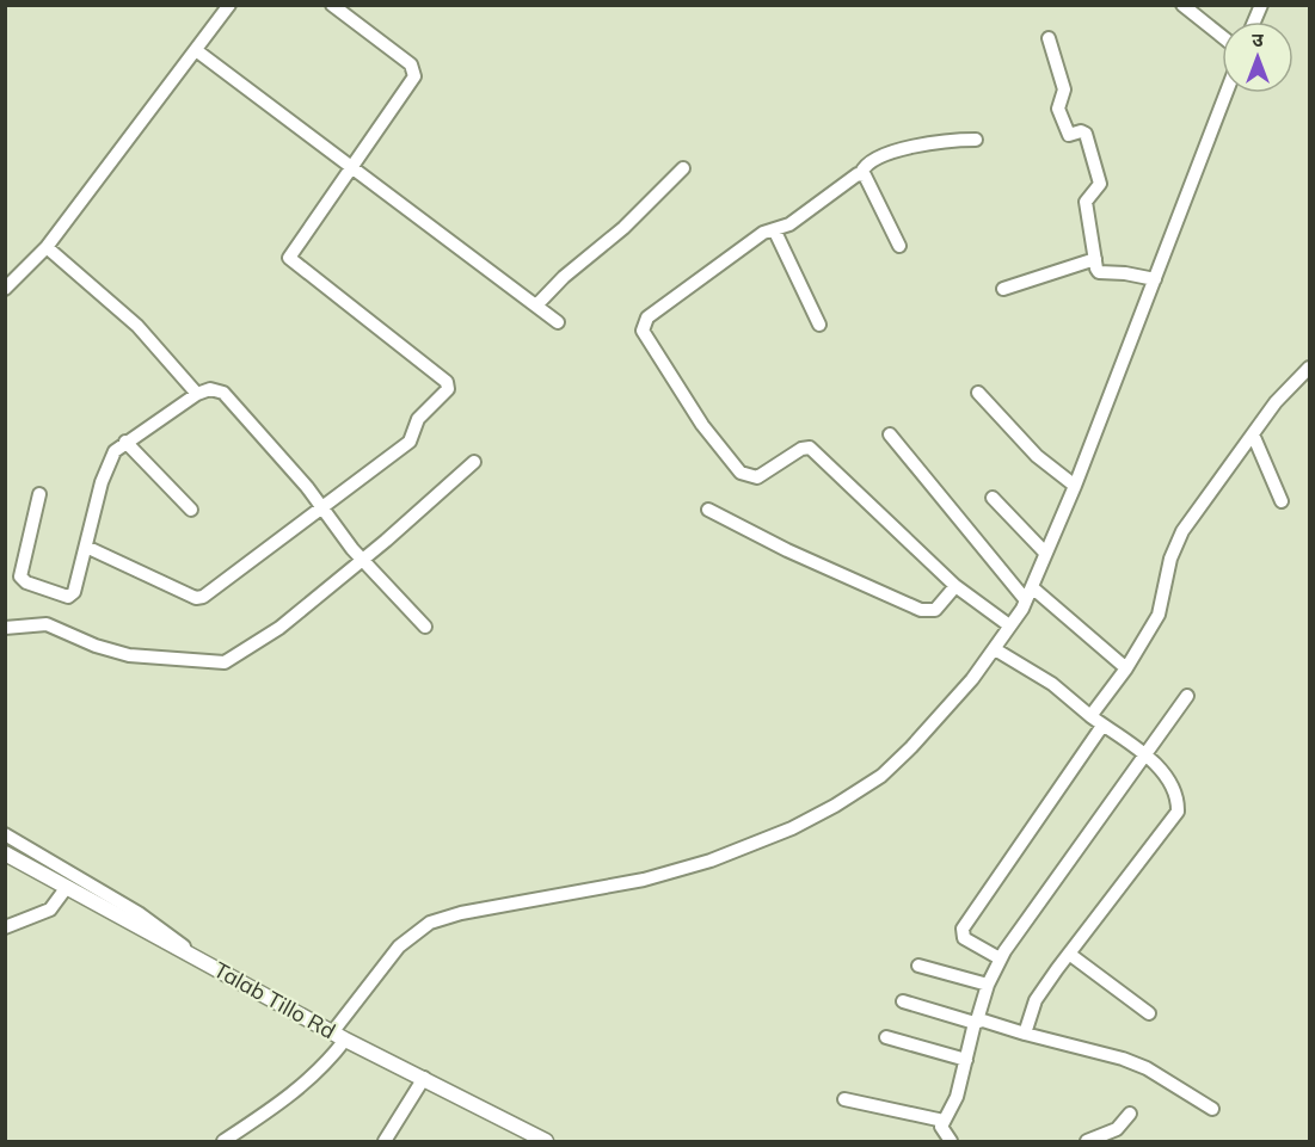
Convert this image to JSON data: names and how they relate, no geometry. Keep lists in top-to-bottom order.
{
  "streets": {
    "main road": ["Talab Tillo Rd"]
  },
  "north": "top"
}
